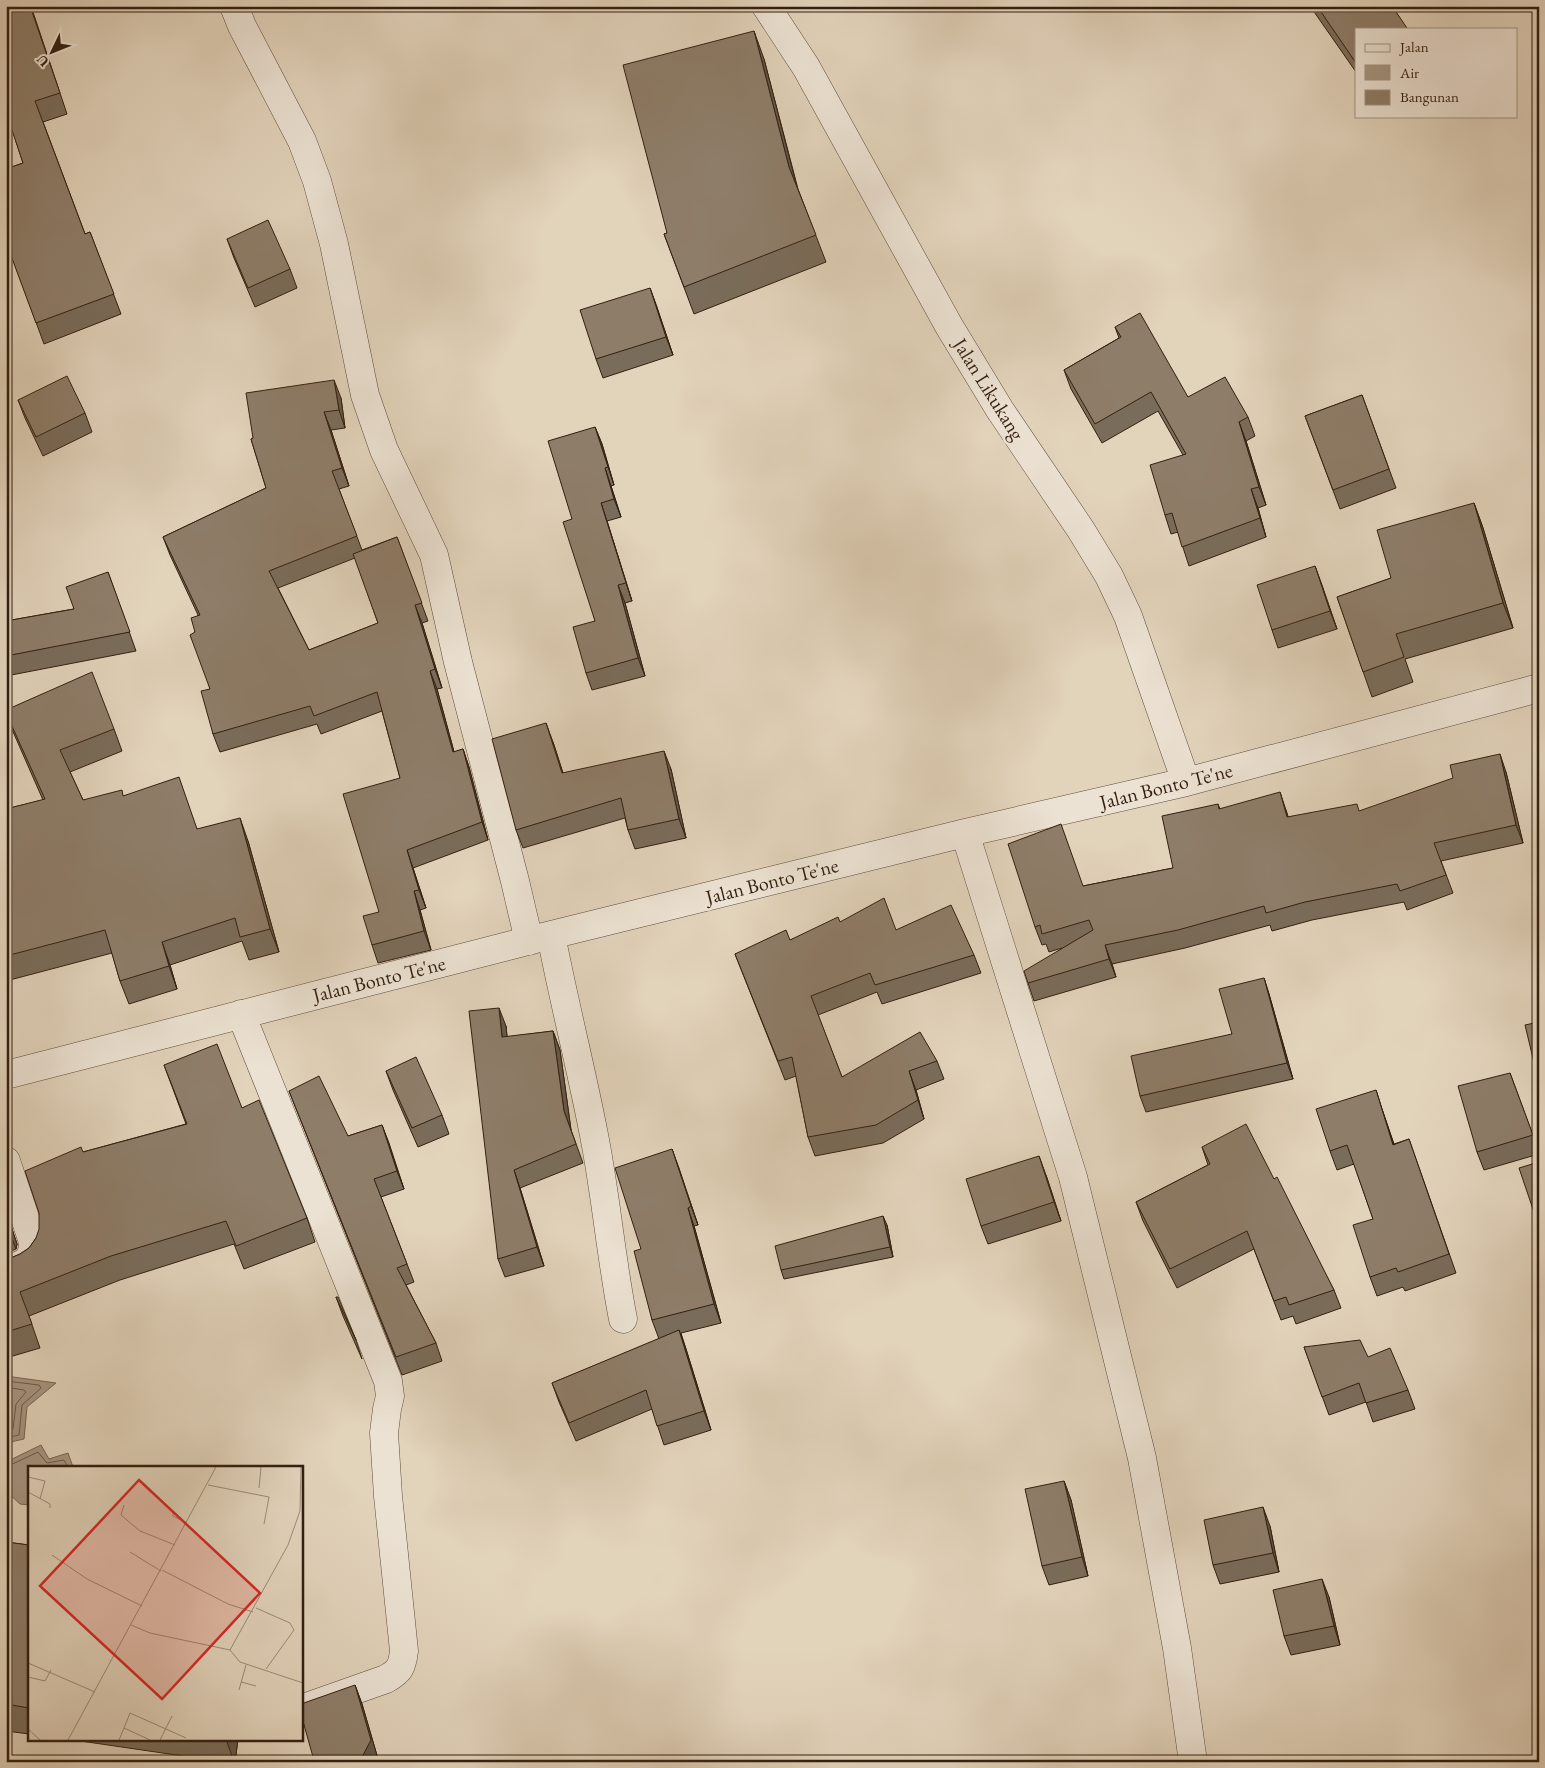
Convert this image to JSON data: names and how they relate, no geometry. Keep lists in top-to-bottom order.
{
  "streets": {
    "street": ["Jalan Likukang", "Jalan Bonto Te'ne"]
  },
  "crossings": [
    ["Jalan Likukang", "Jalan Bonto Te'ne"]
  ],
  "legend": ["Jalan", "Air", "Bangunan"],
  "north": "bottom left"
}
